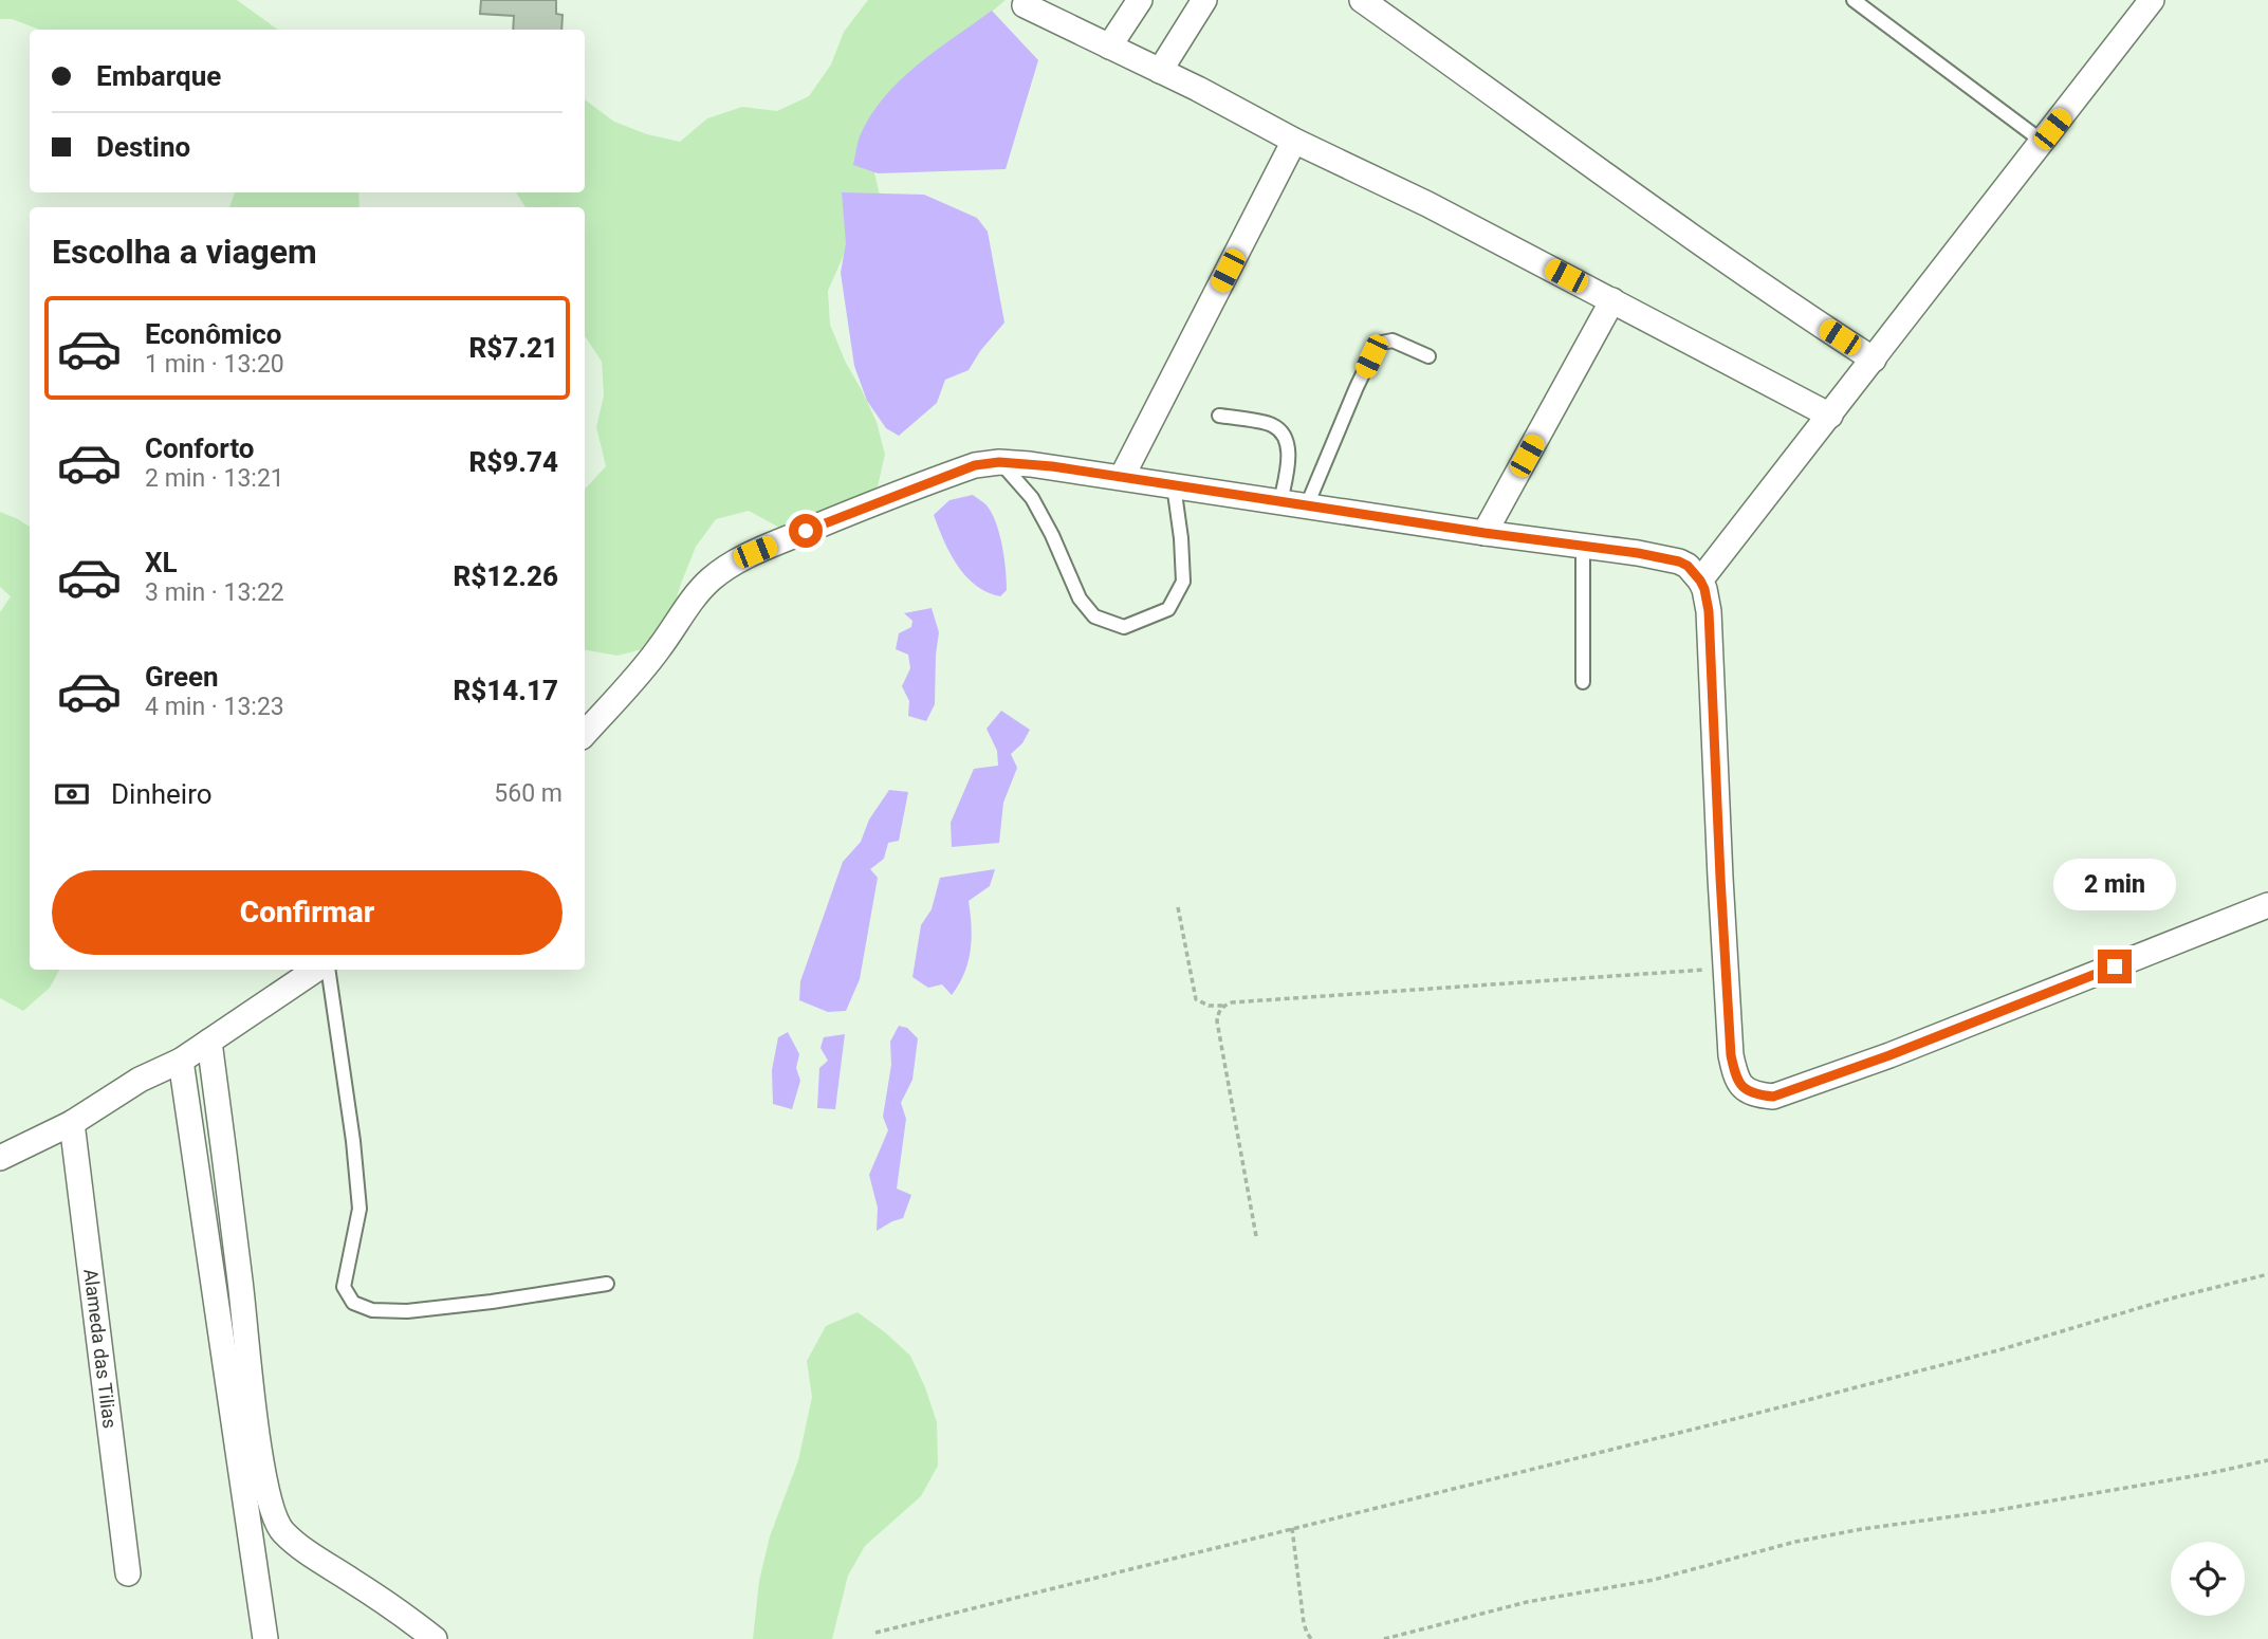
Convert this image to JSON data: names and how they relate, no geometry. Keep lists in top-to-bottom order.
{
  "streets": {
    "street": ["Alameda das Tilias"]
  },
  "page": {
    "banner": ["Embarque", "Destino"],
    "heading": "Escolha a viagem",
    "list": [
      {
        "name": "Econômico",
        "note": "1 min · 13:20",
        "value": "R$7.21"
      },
      {
        "name": "Conforto",
        "note": "2 min · 13:21",
        "value": "R$9.74"
      },
      {
        "name": "XL",
        "note": "3 min · 13:22",
        "value": "R$12.26"
      },
      {
        "name": "Green",
        "note": "4 min · 13:23",
        "value": "R$14.17"
      }
    ],
    "pay": ["Dinheiro", "560 m"],
    "buttons": "Confirmar",
    "bubble": "2 min"
  }
}
